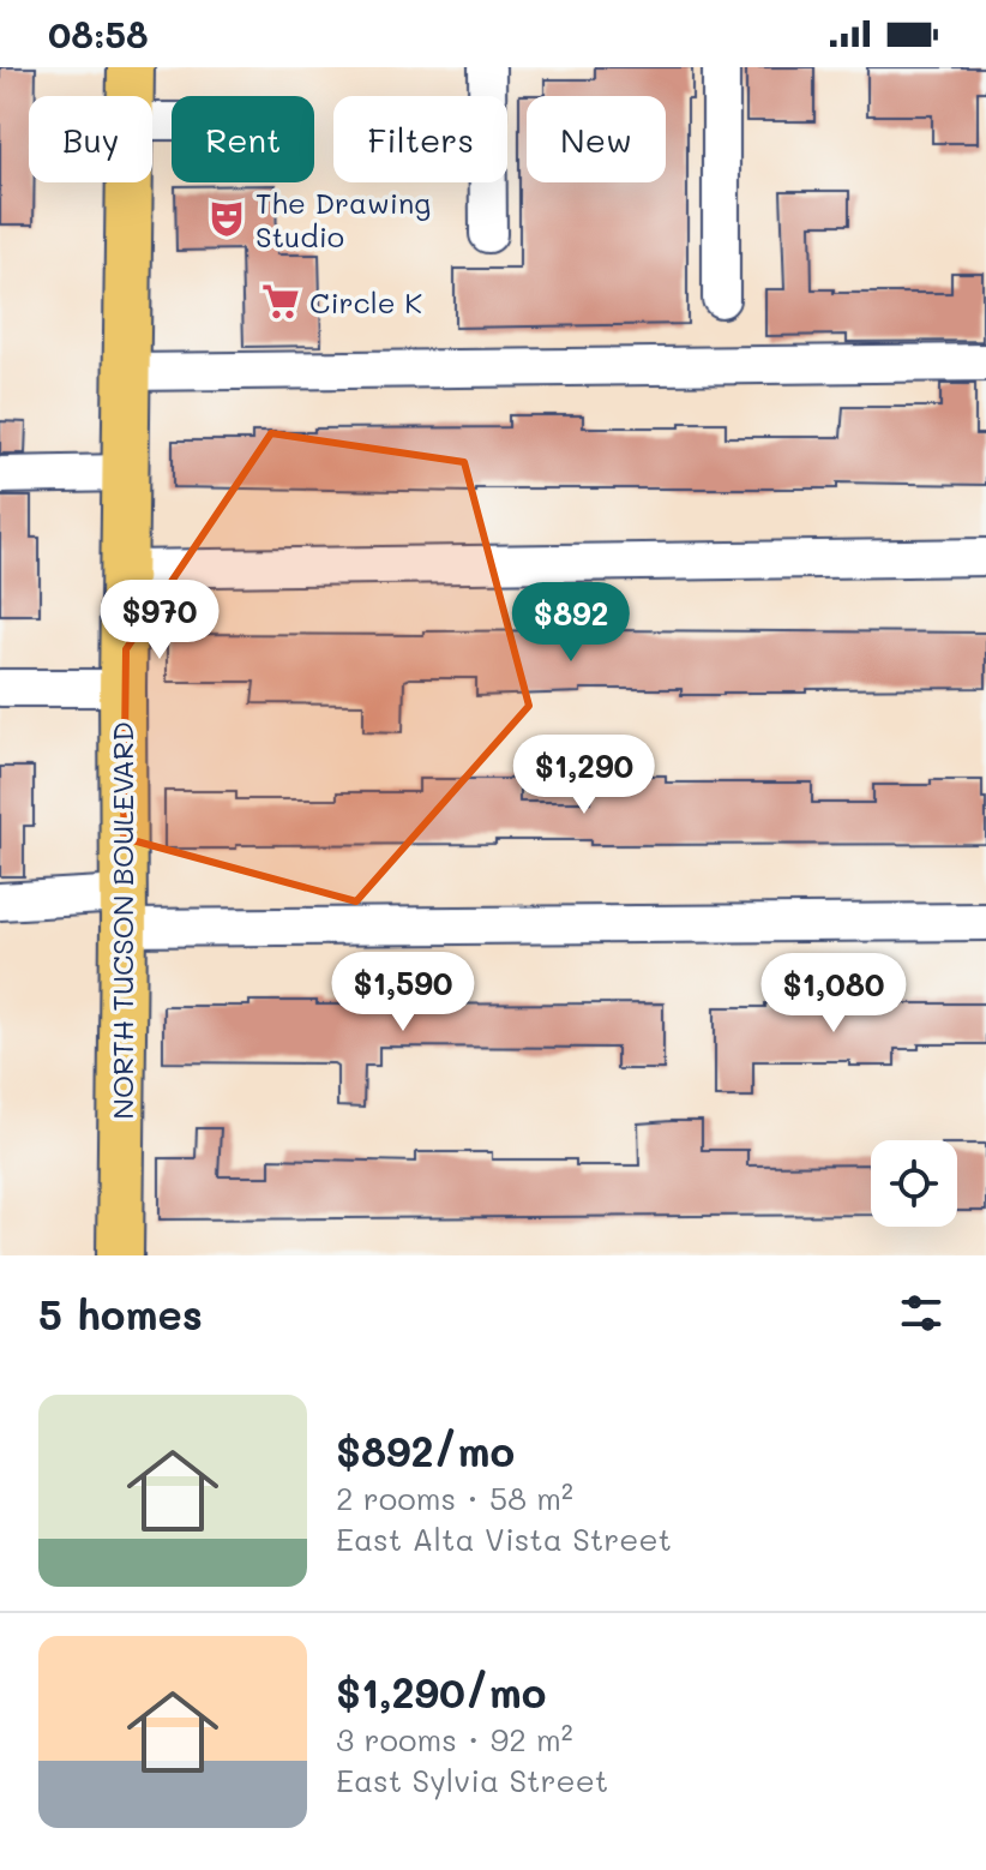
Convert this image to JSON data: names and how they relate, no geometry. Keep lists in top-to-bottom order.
{
  "streets": {
    "main road": ["NORTH TUCSON BOULEVARD"]
  },
  "places": {
    "theatre": ["The Drawing Studio"],
    "supermarket": ["Circle K"]
  },
  "page": {
    "status": "08:58",
    "chip": [
      "Buy",
      "Rent",
      "Filters",
      "New"
    ],
    "price": [
      "$970",
      "$892",
      "$1,290",
      "$1,590",
      "$1,080"
    ],
    "heading": "5 homes",
    "list": [
      {
        "name": "$892/mo",
        "note": "2 rooms · 58 m² · East Alta Vista Street"
      },
      {
        "name": "$1,290/mo",
        "note": "3 rooms · 92 m² · East Sylvia Street"
      }
    ]
  }
}
